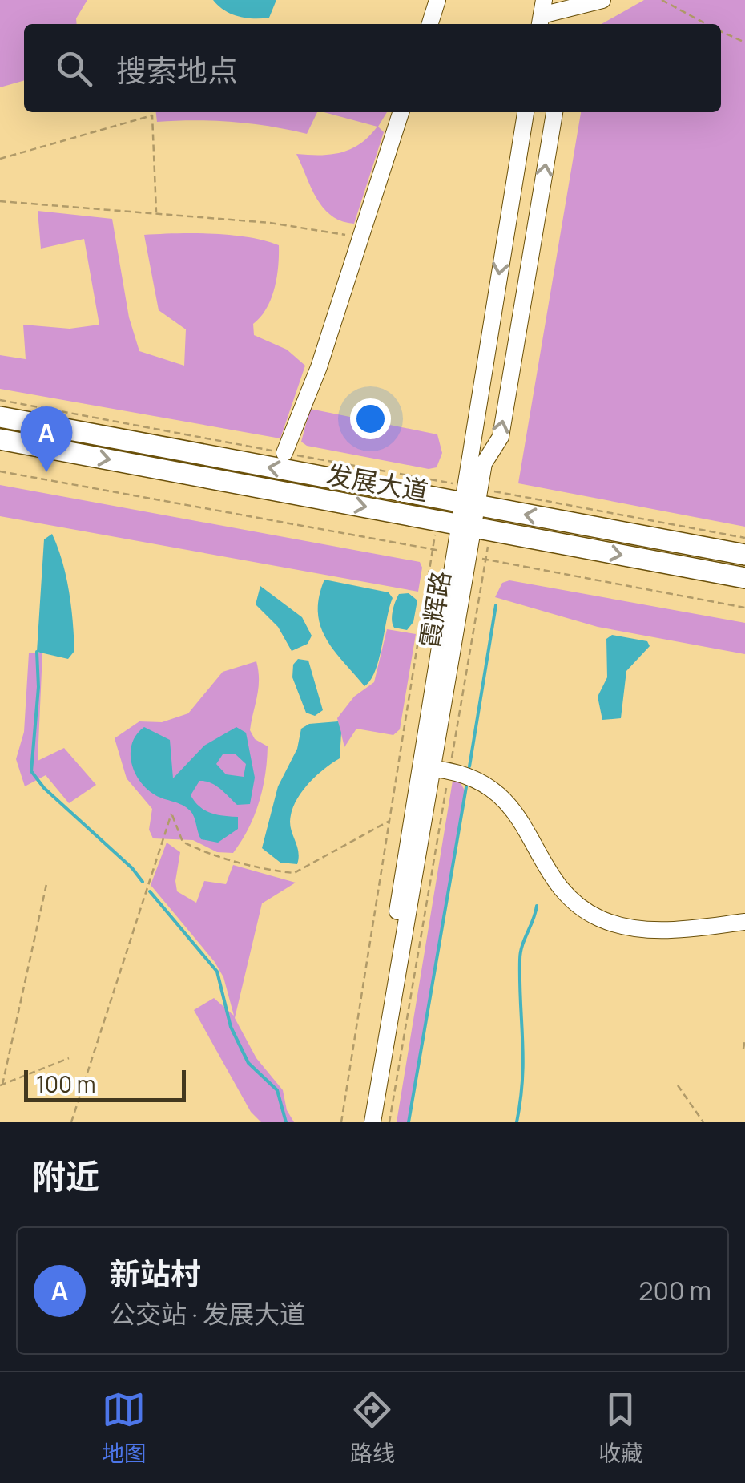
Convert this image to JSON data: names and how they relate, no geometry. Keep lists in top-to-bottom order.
{
  "streets": {
    "main road": ["发展大道"],
    "street": ["霞辉路"]
  },
  "crossings": [
    ["发展大道", "霞辉路"]
  ],
  "scale_bar": "100 m",
  "page": {
    "search": "搜索地点",
    "pins": "A",
    "scale": "100 m",
    "heading": "附近",
    "list": [
      {
        "mark": "A",
        "name": "新站村",
        "note": "公交站 · 发展大道",
        "value": "200 m"
      }
    ],
    "nav": ["地图", "路线", "收藏"]
  }
}
